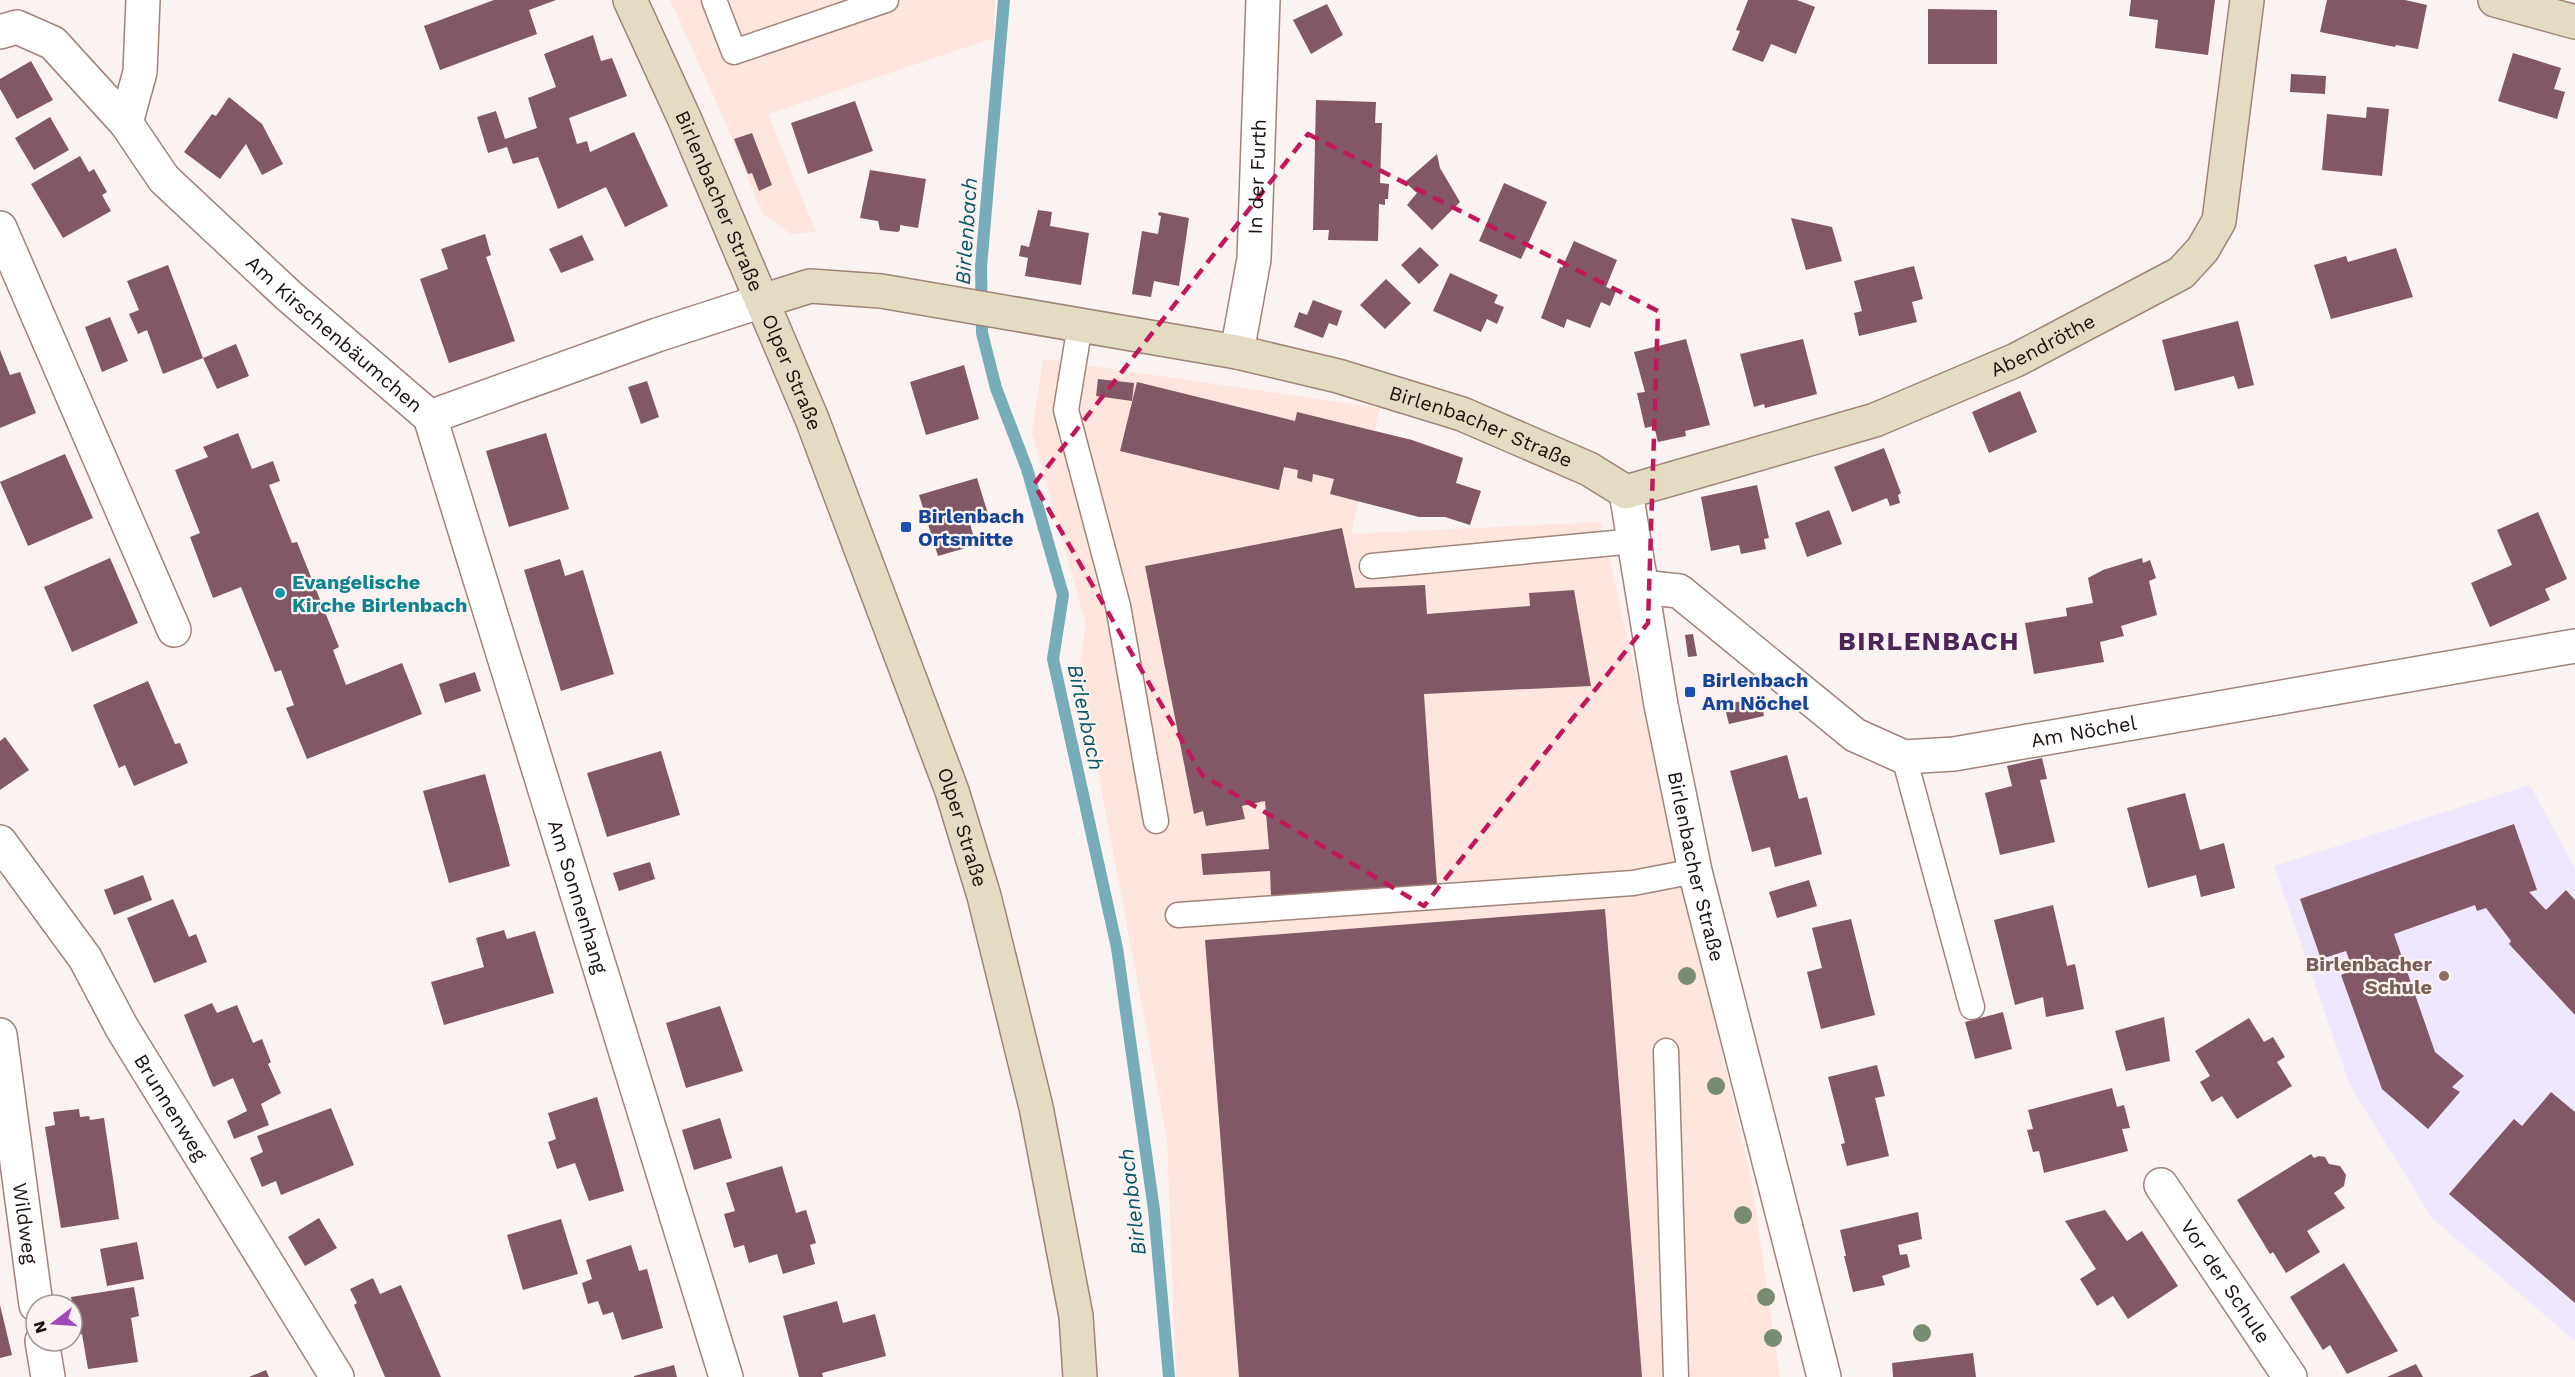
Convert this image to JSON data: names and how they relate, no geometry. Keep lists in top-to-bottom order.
{
  "streets": {
    "street": [
      "In der Furth",
      "Birlenbacher Straße",
      "Am Kirschenbäumchen",
      "Abendröthe",
      "Olper Straße",
      "Am Nöchel",
      "Am Sonnenhang",
      "Brunnenweg",
      "Wildweg",
      "Vor der Schule"
    ]
  },
  "crossings": [
    ["In der Furth", "Birlenbacher Straße"],
    ["Birlenbacher Straße", "Am Kirschenbäumchen"],
    ["Birlenbacher Straße", "Abendröthe"],
    ["Birlenbacher Straße", "Olper Straße"],
    ["Birlenbacher Straße", "Am Nöchel"],
    ["Am Kirschenbäumchen", "Olper Straße"],
    ["Am Kirschenbäumchen", "Am Sonnenhang"]
  ],
  "districts": ["BIRLENBACH"],
  "water": ["Birlenbach"],
  "places": {
    "transit": ["Birlenbach Ortsmitte", "Birlenbach Am Nöchel"],
    "other": ["Evangelische Kirche Birlenbach", "Birlenbacher Schule"]
  },
  "north": "left"
}
